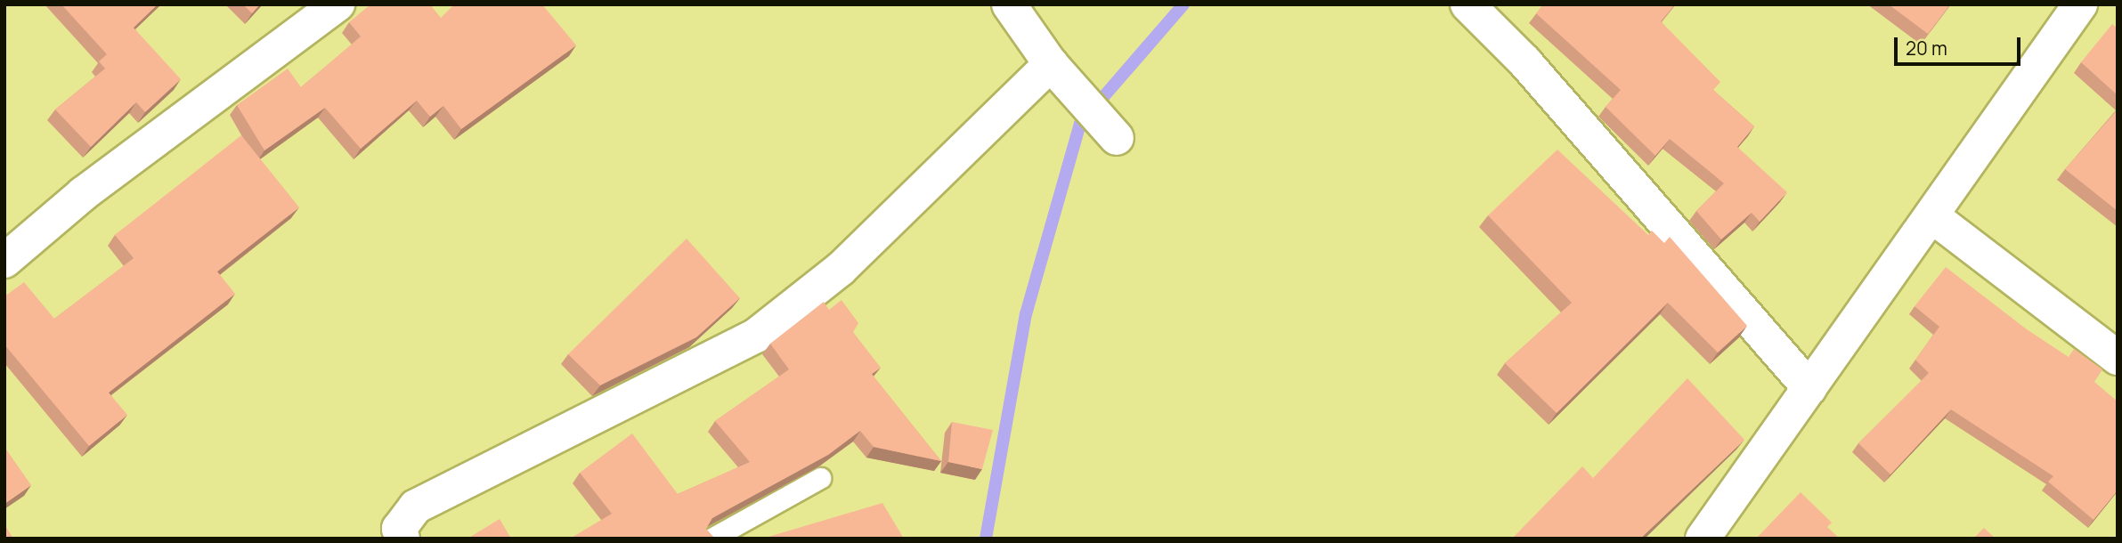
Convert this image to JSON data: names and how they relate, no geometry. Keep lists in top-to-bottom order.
{
  "scale_bar": "20 m"
}
